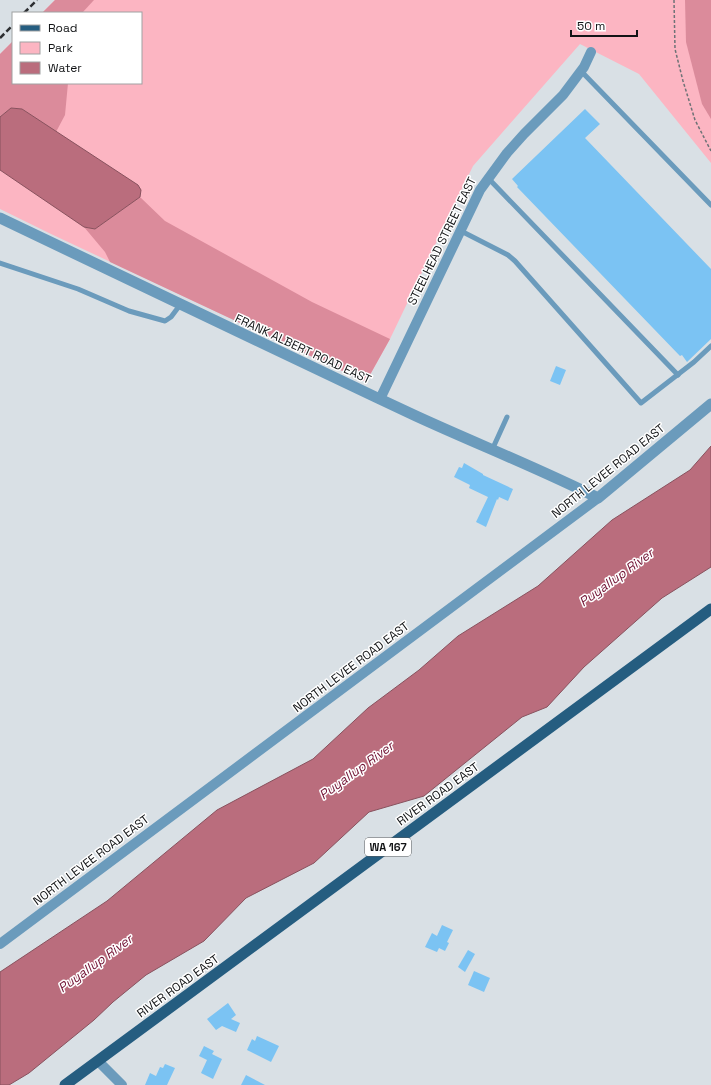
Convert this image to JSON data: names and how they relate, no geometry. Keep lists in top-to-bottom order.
{
  "streets": {
    "main road": ["RIVER ROAD EAST", "WA 167"],
    "street": ["STEELHEAD STREET EAST", "FRANK ALBERT ROAD EAST", "NORTH LEVEE ROAD EAST"]
  },
  "crossings": [
    ["STEELHEAD STREET EAST", "FRANK ALBERT ROAD EAST"],
    ["FRANK ALBERT ROAD EAST", "NORTH LEVEE ROAD EAST"]
  ],
  "water": ["Puyallup River"],
  "legend": ["Road", "Park", "Water"],
  "scale_bar": "50 m"
}
